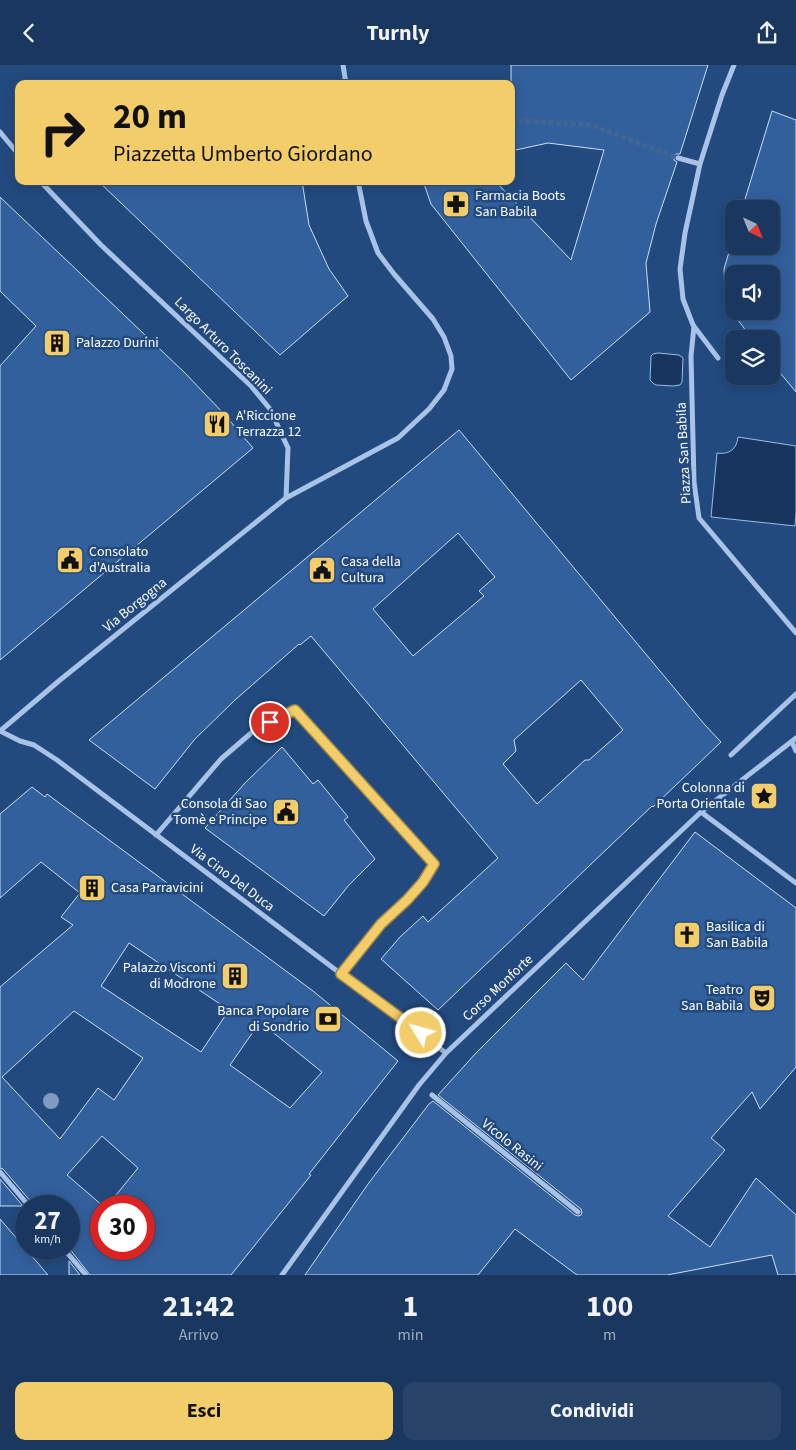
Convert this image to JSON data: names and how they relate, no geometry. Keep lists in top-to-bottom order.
{
  "streets": {
    "street": [
      "Largo Arturo Toscanini",
      "Piazza San Babila",
      "Via Borgogna",
      "Via Cino Del Duca",
      "Corso Monforte",
      "Vicolo Rasini"
    ]
  },
  "crossings": [
    ["Largo Arturo Toscanini", "Via Borgogna"],
    ["Via Borgogna", "Via Cino Del Duca"],
    ["Via Cino Del Duca", "Corso Monforte"]
  ],
  "places": {
    "pharmacy": ["Farmacia Boots San Babila"],
    "building": ["Palazzo Durini", "Casa Parravicini", "Palazzo Visconti di Modrone"],
    "restaurant": ["A'Riccione Terrazza 12"],
    "public building": ["Consolato d'Australia", "Casa della Cultura", "Consola di Sao Tomè e Principe"],
    "place": ["Colonna di Porta Orientale"],
    "church": ["Basilica di San Babila"],
    "theatre": ["Teatro San Babila"],
    "bank": ["Banca Popolare di Sondrio"]
  },
  "north": "bottom right",
  "page": {
    "header": "Turnly",
    "turn": ["20 m", "Piazzetta Umberto Giordano"],
    "speed": "27 km/h",
    "limit": "30",
    "eta": [
      "21:42",
      "Arrivo",
      "1",
      "min",
      "100",
      "m"
    ],
    "buttons": ["Esci", "Condividi"]
  }
}
